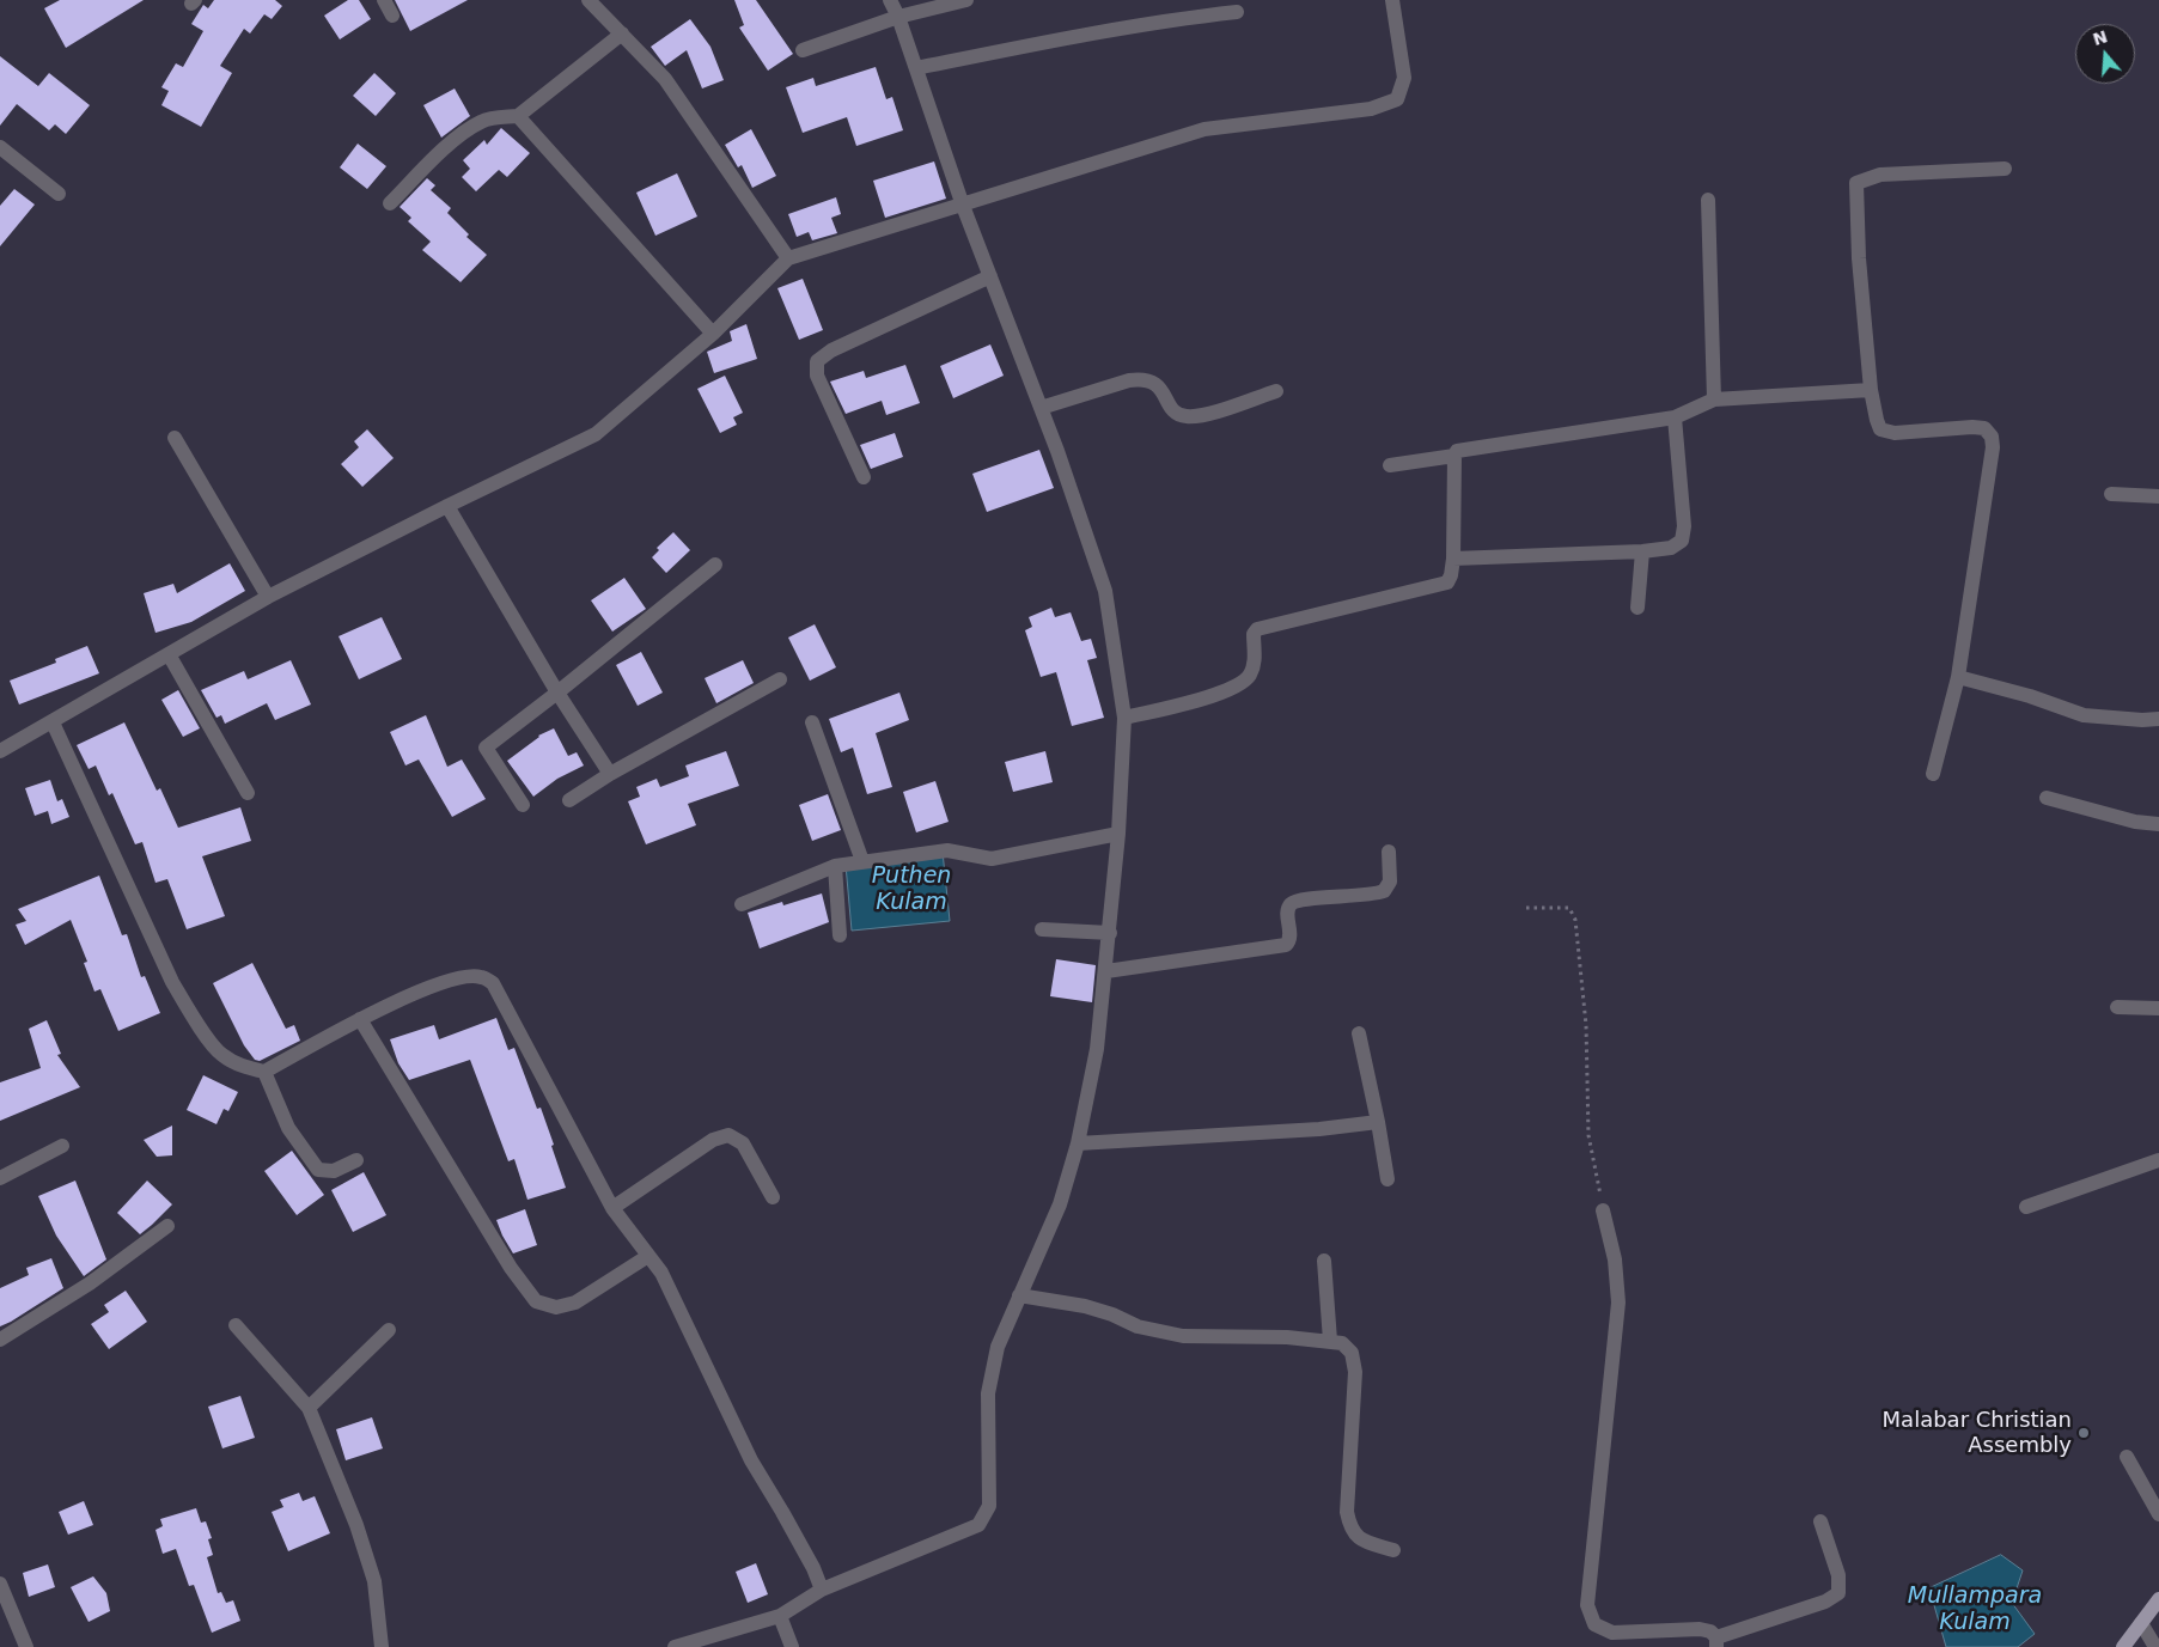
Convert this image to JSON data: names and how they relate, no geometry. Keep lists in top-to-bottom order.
{
  "water": ["Puthen Kulam", "Mullampara Kulam"],
  "places": ["Malabar Christian Assembly"],
  "north": "top"
}
